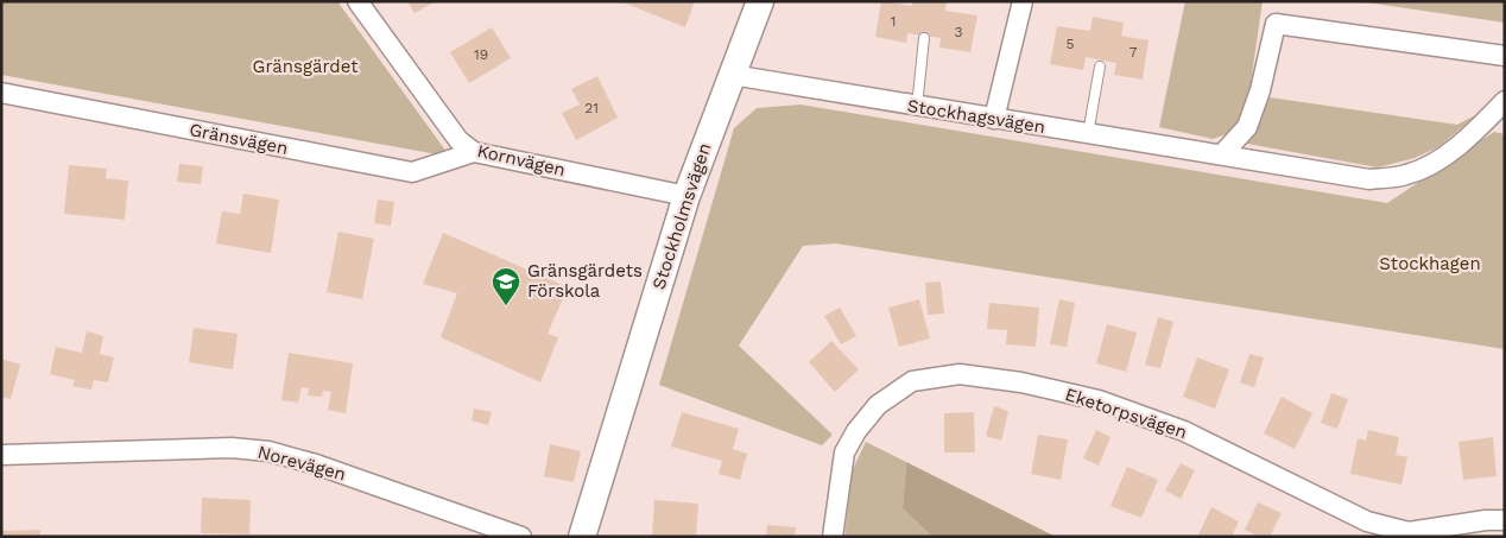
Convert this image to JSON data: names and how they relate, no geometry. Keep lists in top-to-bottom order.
{
  "streets": {
    "street": [
      "Stockhagsvägen",
      "Gränsvägen",
      "Kornvägen",
      "Stockholmsvägen",
      "Eketorpsvägen",
      "Norevägen"
    ]
  },
  "crossings": [
    ["Stockhagsvägen", "Stockholmsvägen"],
    ["Gränsvägen", "Kornvägen"],
    ["Kornvägen", "Stockholmsvägen"]
  ],
  "parks": ["Gränsgärdet", "Stockhagen"],
  "places": {
    "school or university": ["Gränsgärdets Förskola"]
  },
  "house_numbers": [
    "1",
    "3",
    "5",
    "7",
    "19",
    "21"
  ]
}
